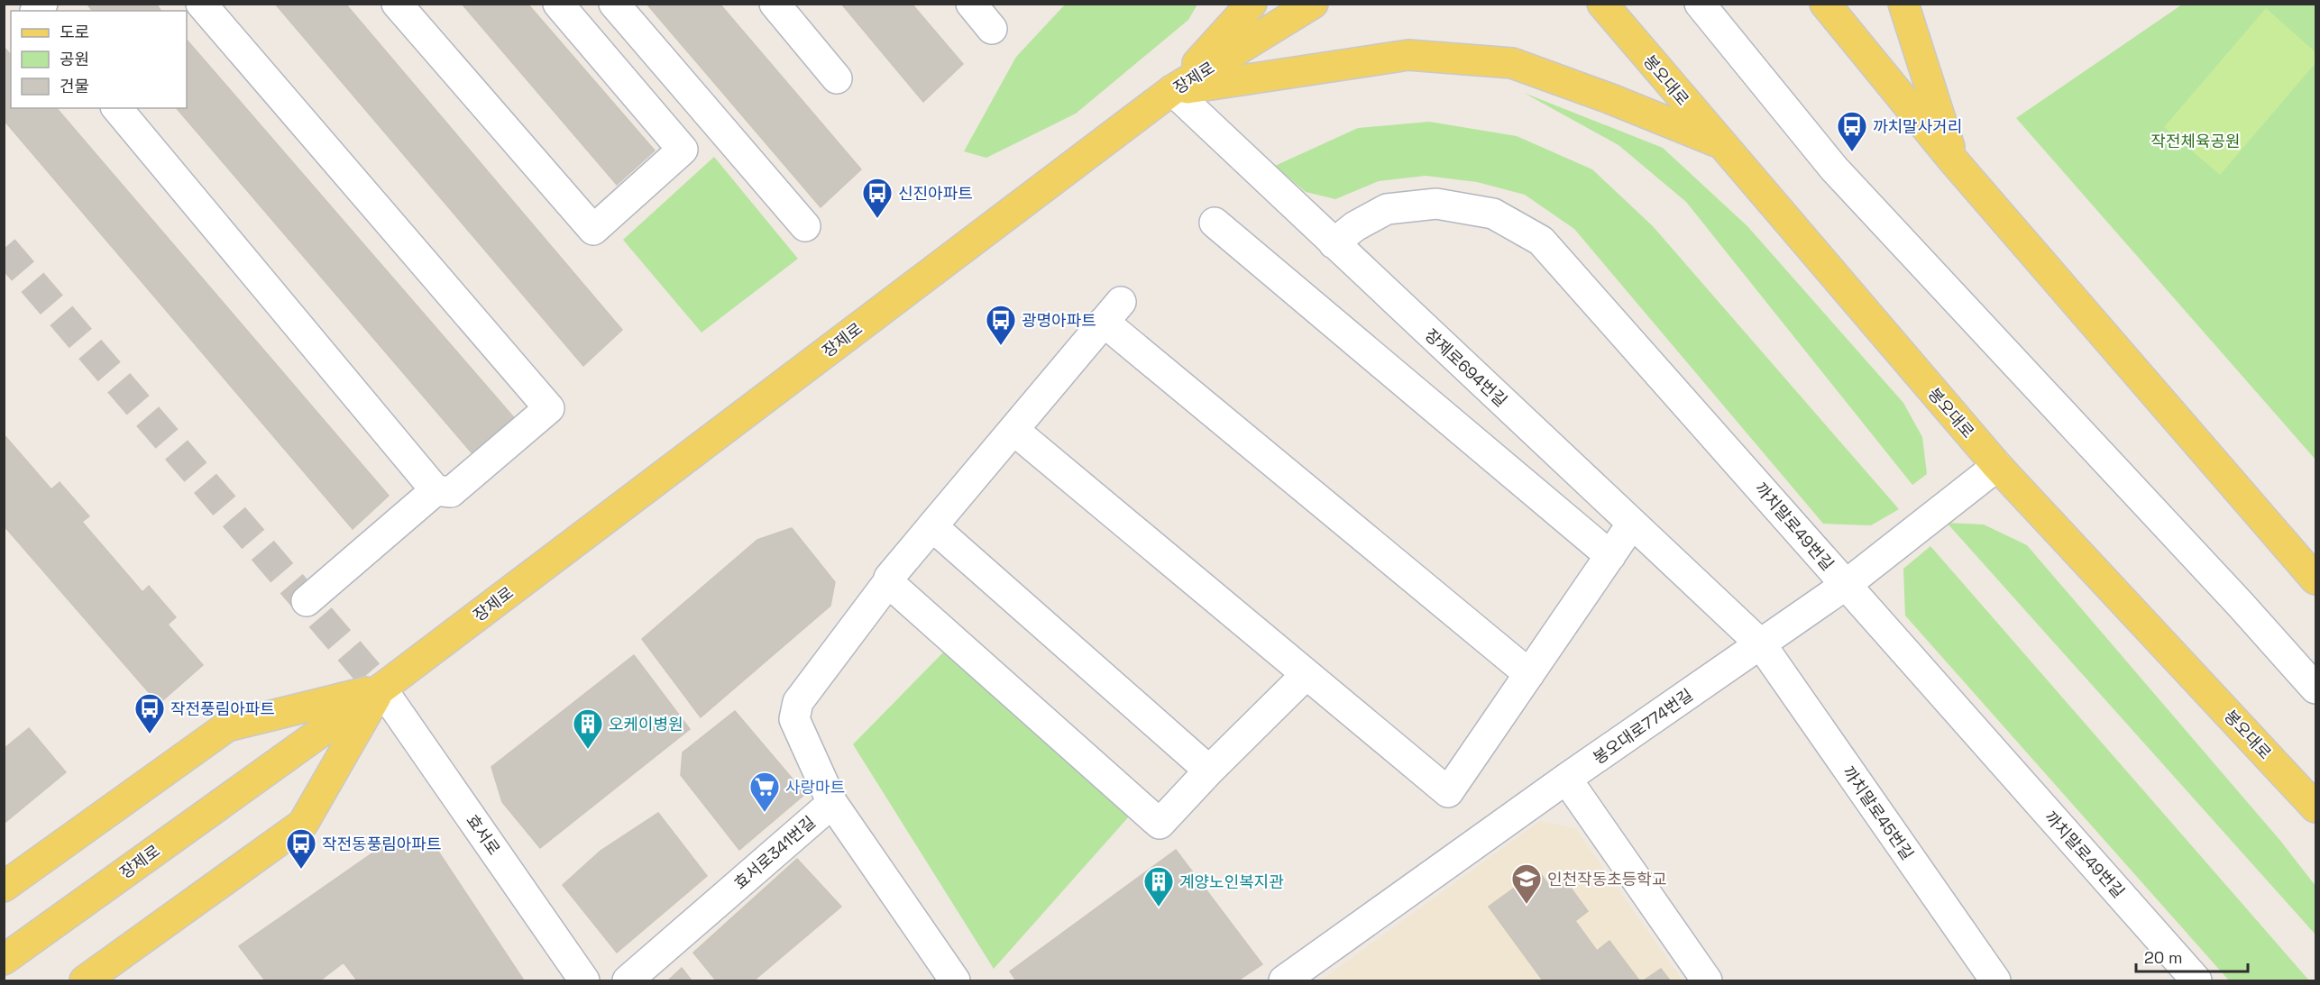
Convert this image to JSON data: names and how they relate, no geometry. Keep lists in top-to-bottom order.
{
  "streets": {
    "main road": ["장제로", "봉오대로"],
    "street": [
      "장제로694번길",
      "까치말로49번길",
      "봉오대로774번길",
      "까치말로45번길",
      "효서로",
      "효서로341번길"
    ]
  },
  "crossings": [
    ["장제로", "장제로694번길"],
    ["장제로", "효서로"],
    ["봉오대로", "봉오대로774번길"],
    ["장제로694번길", "까치말로49번길"],
    ["장제로694번길", "봉오대로774번길"],
    ["장제로694번길", "까치말로45번길"],
    ["까치말로49번길", "봉오대로774번길"],
    ["봉오대로774번길", "까치말로45번길"]
  ],
  "parks": ["작전체육공원"],
  "places": {
    "bus stop": [
      "까치말사거리",
      "신진아파트",
      "광명아파트",
      "작전풍림아파트",
      "작전동풍림아파트"
    ],
    "building": ["오케이병원", "계양노인복지관"],
    "supermarket": ["사랑마트"],
    "school or university": ["인천작동초등학교"]
  },
  "legend": ["도로", "공원", "건물"],
  "scale_bar": "20 m"
}
